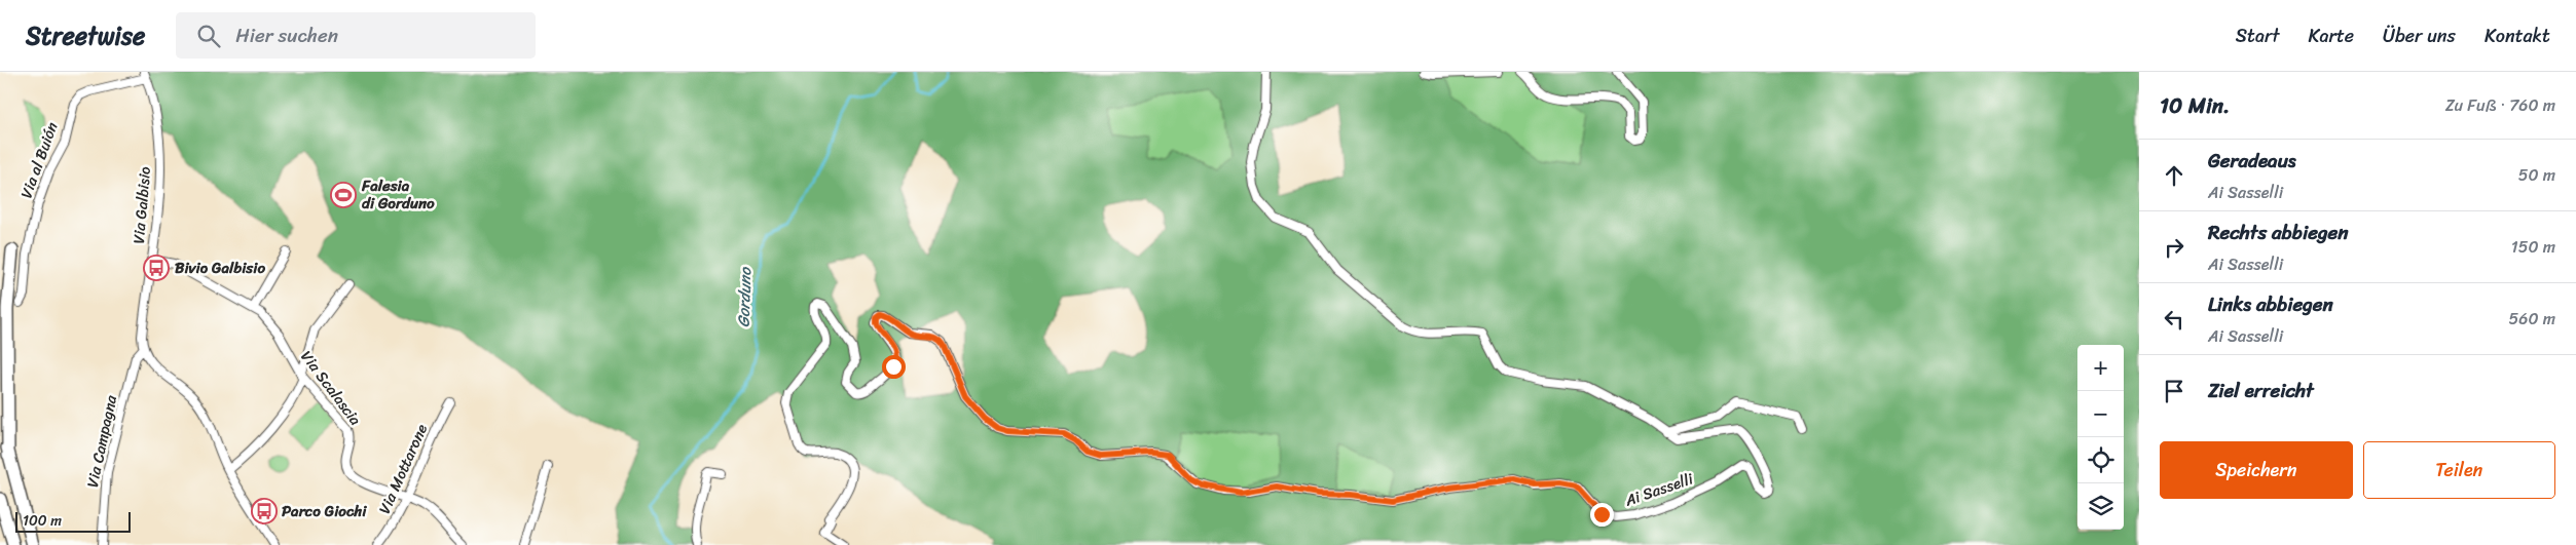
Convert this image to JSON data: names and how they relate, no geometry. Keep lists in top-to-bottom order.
{
  "streets": {
    "street": [
      "Via al Buión",
      "Via Galbisio",
      "Via Scalascia",
      "Via Campagna",
      "Via Mottarone",
      "Ai Sasselli"
    ]
  },
  "crossings": [
    ["Via al Buión", "Via Galbisio"],
    ["Via Galbisio", "Via Scalascia"],
    ["Via Galbisio", "Via Campagna"],
    ["Via Scalascia", "Via Mottarone"]
  ],
  "water": ["Gorduno"],
  "places": {
    "sports": ["Falesia di Gorduno"],
    "bus stop": ["Bivio Galbisio", "Parco Giochi"]
  },
  "scale_bar": "100 m",
  "page": {
    "header": "Streetwise",
    "search": "Hier suchen",
    "nav": [
      "Start",
      "Karte",
      "Über uns",
      "Kontakt"
    ],
    "heading": ["10 Min.", "Zu Fuß · 760 m"],
    "list": [
      ["Geradeaus", "Ai Sasselli", "50 m"],
      ["Rechts abbiegen", "Ai Sasselli", "150 m"],
      ["Links abbiegen", "Ai Sasselli", "560 m"],
      "Ziel erreicht"
    ],
    "map_buttons": ["+", "−"],
    "buttons": ["Speichern", "Teilen"],
    "scale": "100 m"
  }
}
